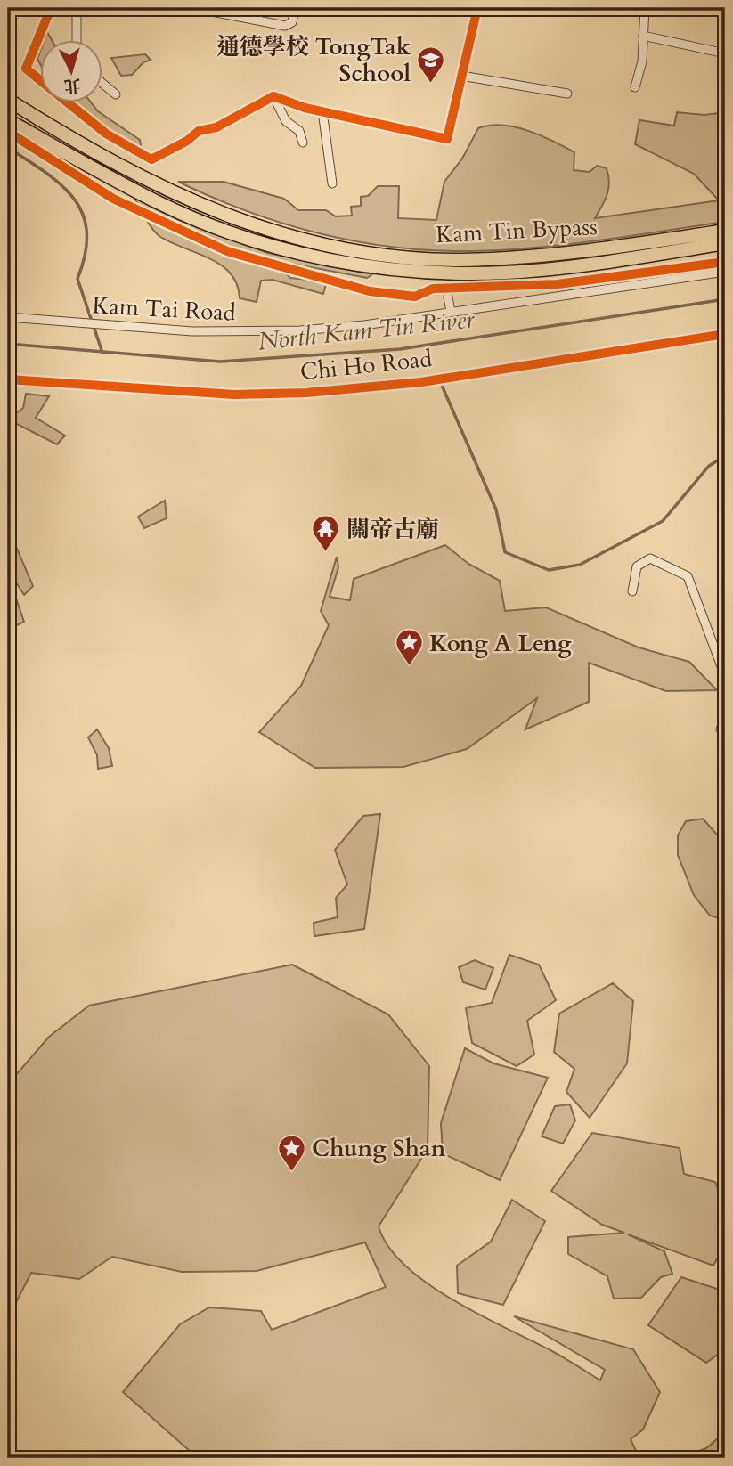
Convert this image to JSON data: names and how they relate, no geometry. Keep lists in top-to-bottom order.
{
  "streets": {
    "main road": ["Kam Tin Bypass"],
    "street": ["Kam Tai Road", "Chi Ho Road"]
  },
  "water": ["North Kam Tin River"],
  "places": {
    "school or university": ["通德學校 TongTak School"],
    "temple": ["關帝古廟"],
    "place": ["Kong A Leng", "Chung Shan"]
  },
  "north": "bottom"
}
